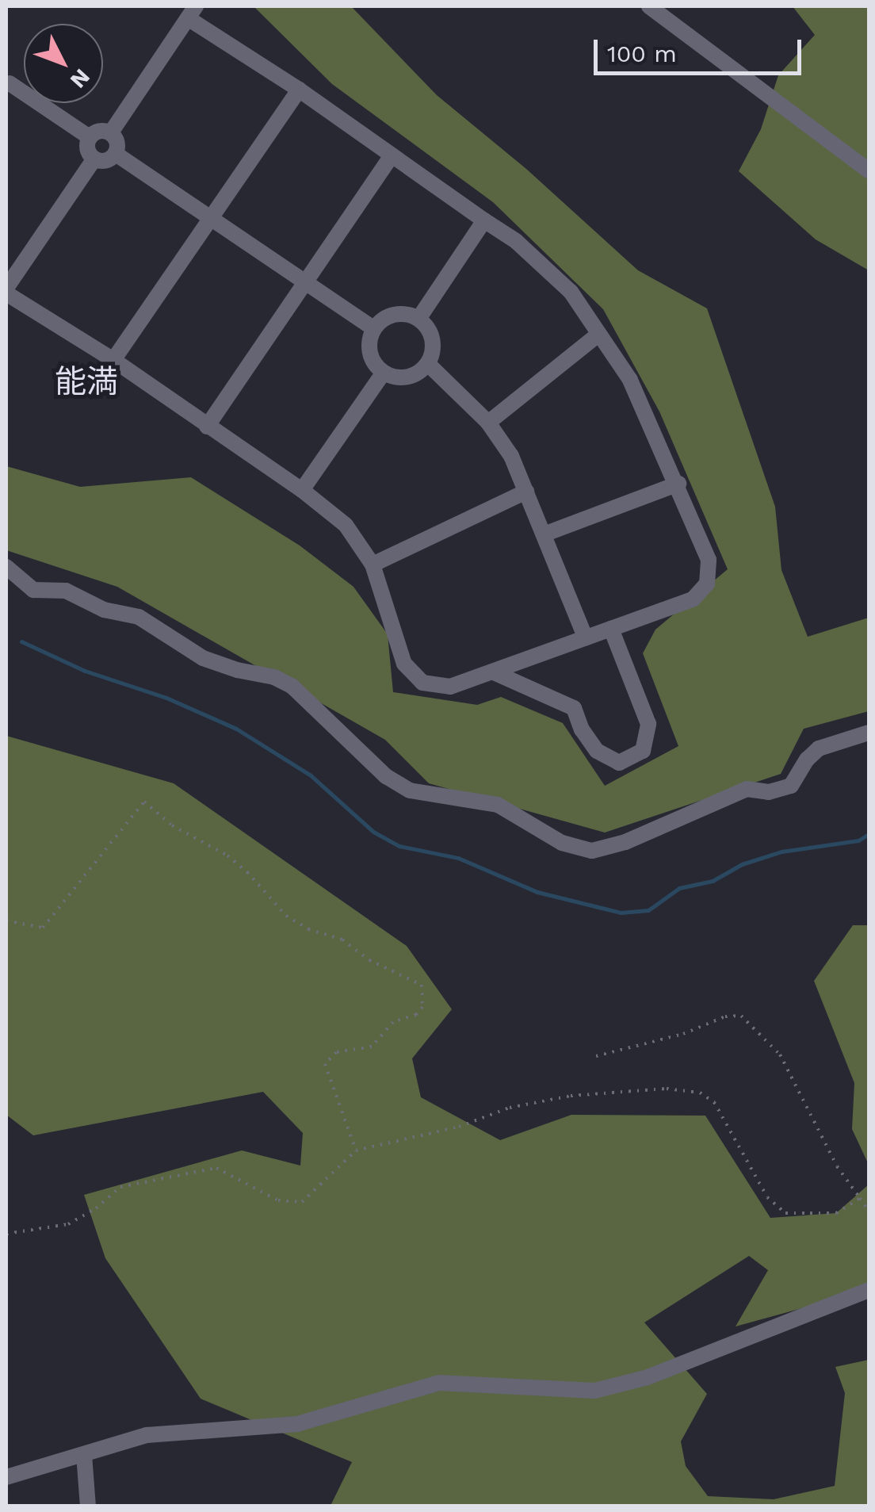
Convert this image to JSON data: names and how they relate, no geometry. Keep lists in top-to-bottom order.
{
  "districts": ["能満"],
  "scale_bar": "100 m",
  "north": "bottom right"
}
